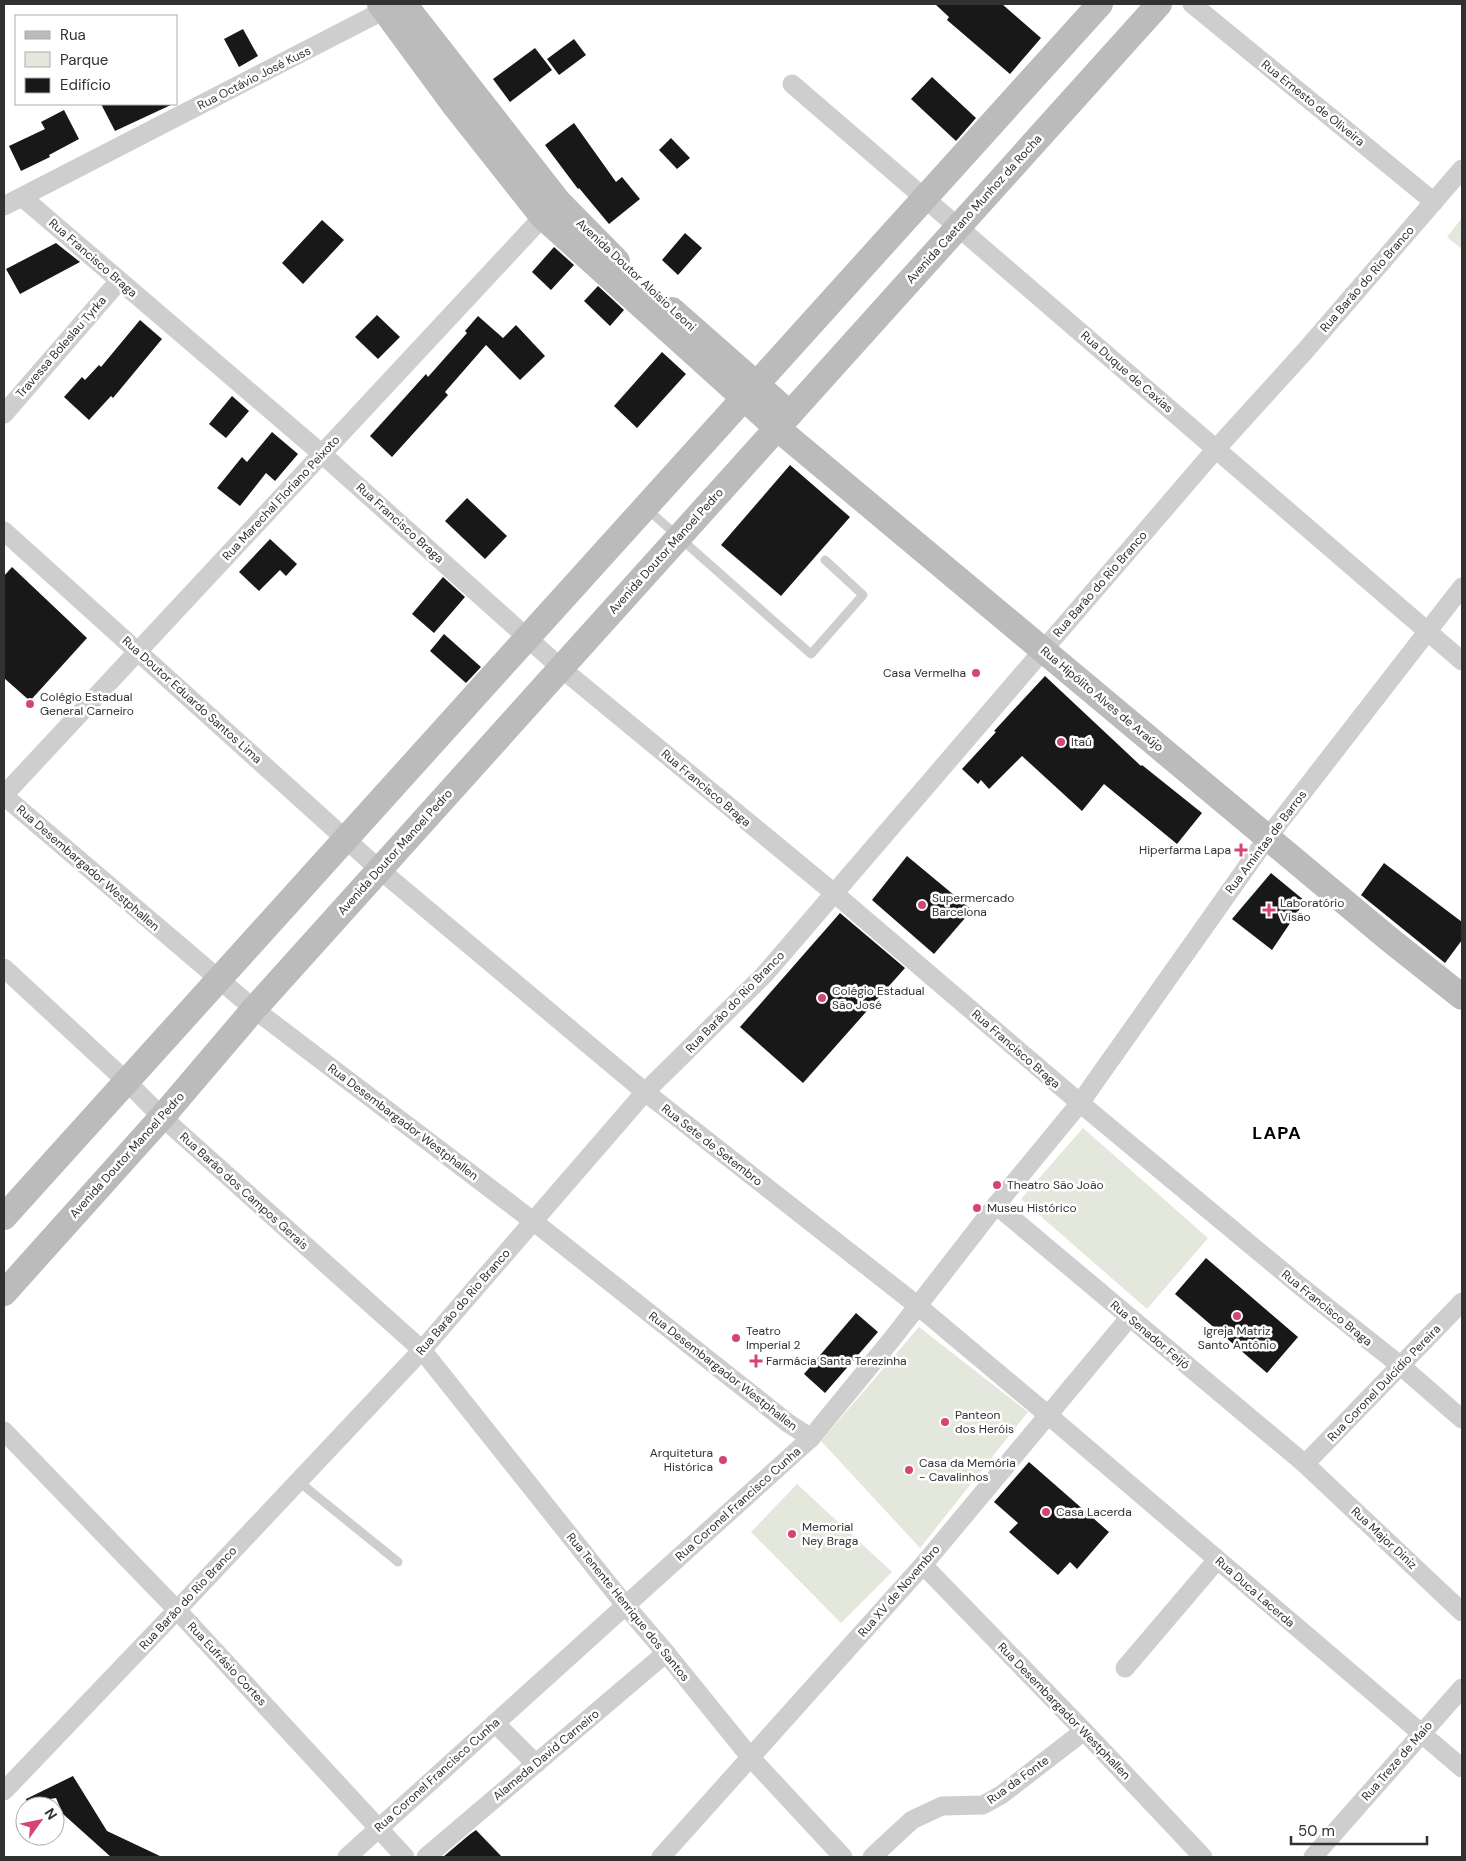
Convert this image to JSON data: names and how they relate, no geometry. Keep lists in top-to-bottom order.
{
  "streets": {
    "main road": [
      "Avenida Caetano Munhoz da Rocha",
      "Avenida Doutor Aloísio Leoni",
      "Avenida Doutor Manoel Pedro",
      "Rua Hipólito Alves de Araújo"
    ],
    "street": [
      "Rua Octávio José Kuss",
      "Rua Ernesto de Oliveira",
      "Rua Francisco Braga",
      "Rua Barão do Rio Branco",
      "Travessa Boleslau Tyrka",
      "Rua Duque de Caxias",
      "Rua Marechal Floriano Peixoto",
      "Rua Doutor Eduardo Santos Lima",
      "Rua Amintas de Barros",
      "Rua Desembargador Westphallen",
      "Rua Sete de Setembro",
      "Rua Barão dos Campos Gerais",
      "Rua Senador Feijó",
      "Rua Coronel Dulcídio Pereira",
      "Rua Coronel Francisco Cunha",
      "Rua Major Diniz",
      "Rua XV de Novembro",
      "Rua Duca Lacerda",
      "Rua Tenente Henrique dos Santos",
      "Rua Eufrásio Cortes",
      "Alameda David Carneiro",
      "Rua Treze de Maio",
      "Rua da Fonte"
    ]
  },
  "crossings": [
    ["Rua Octávio José Kuss", "Rua Francisco Braga"],
    ["Rua Octávio José Kuss", "Avenida Doutor Aloísio Leoni"],
    ["Rua Ernesto de Oliveira", "Rua Barão do Rio Branco"],
    ["Avenida Caetano Munhoz da Rocha", "Avenida Doutor Aloísio Leoni"],
    ["Avenida Caetano Munhoz da Rocha", "Rua Duque de Caxias"],
    ["Avenida Caetano Munhoz da Rocha", "Avenida Doutor Manoel Pedro"],
    ["Avenida Caetano Munhoz da Rocha", "Rua Hipólito Alves de Araújo"],
    ["Rua Francisco Braga", "Rua Barão do Rio Branco"],
    ["Rua Francisco Braga", "Travessa Boleslau Tyrka"],
    ["Rua Francisco Braga", "Rua Marechal Floriano Peixoto"],
    ["Rua Francisco Braga", "Avenida Doutor Manoel Pedro"],
    ["Rua Francisco Braga", "Rua Amintas de Barros"],
    ["Rua Francisco Braga", "Rua Coronel Dulcídio Pereira"],
    ["Rua Francisco Braga", "Rua Coronel Francisco Cunha"],
    ["Avenida Doutor Aloísio Leoni", "Rua Marechal Floriano Peixoto"],
    ["Avenida Doutor Aloísio Leoni", "Avenida Doutor Manoel Pedro"],
    ["Avenida Doutor Aloísio Leoni", "Rua Hipólito Alves de Araújo"],
    ["Rua Barão do Rio Branco", "Rua Duque de Caxias"],
    ["Rua Barão do Rio Branco", "Rua Hipólito Alves de Araújo"],
    ["Rua Barão do Rio Branco", "Rua Desembargador Westphallen"],
    ["Rua Barão do Rio Branco", "Rua Sete de Setembro"],
    ["Rua Barão do Rio Branco", "Rua Barão dos Campos Gerais"],
    ["Rua Barão do Rio Branco", "Rua Tenente Henrique dos Santos"],
    ["Rua Barão do Rio Branco", "Rua Eufrásio Cortes"],
    ["Rua Duque de Caxias", "Rua Amintas de Barros"],
    ["Rua Marechal Floriano Peixoto", "Rua Doutor Eduardo Santos Lima"],
    ["Rua Marechal Floriano Peixoto", "Rua Desembargador Westphallen"],
    ["Avenida Doutor Manoel Pedro", "Rua Hipólito Alves de Araújo"],
    ["Avenida Doutor Manoel Pedro", "Rua Doutor Eduardo Santos Lima"],
    ["Avenida Doutor Manoel Pedro", "Rua Desembargador Westphallen"],
    ["Avenida Doutor Manoel Pedro", "Rua Sete de Setembro"],
    ["Avenida Doutor Manoel Pedro", "Rua Barão dos Campos Gerais"],
    ["Rua Hipólito Alves de Araújo", "Rua Amintas de Barros"],
    ["Rua Doutor Eduardo Santos Lima", "Rua Sete de Setembro"],
    ["Rua Amintas de Barros", "Rua Coronel Francisco Cunha"],
    ["Rua Desembargador Westphallen", "Rua Coronel Francisco Cunha"],
    ["Rua Desembargador Westphallen", "Rua XV de Novembro"],
    ["Rua Desembargador Westphallen", "Rua da Fonte"],
    ["Rua Sete de Setembro", "Rua Coronel Francisco Cunha"],
    ["Rua Sete de Setembro", "Rua XV de Novembro"],
    ["Rua Sete de Setembro", "Rua Duca Lacerda"],
    ["Rua Barão dos Campos Gerais", "Rua Tenente Henrique dos Santos"],
    ["Rua Senador Feijó", "Rua Coronel Dulcídio Pereira"],
    ["Rua Senador Feijó", "Rua Coronel Francisco Cunha"],
    ["Rua Senador Feijó", "Rua Major Diniz"],
    ["Rua Senador Feijó", "Rua XV de Novembro"],
    ["Rua Coronel Dulcídio Pereira", "Rua Major Diniz"],
    ["Rua Coronel Francisco Cunha", "Rua Tenente Henrique dos Santos"],
    ["Rua Coronel Francisco Cunha", "Rua Eufrásio Cortes"],
    ["Rua XV de Novembro", "Rua Duca Lacerda"],
    ["Rua XV de Novembro", "Rua Tenente Henrique dos Santos"],
    ["Rua Duca Lacerda", "Rua Treze de Maio"],
    ["Rua Tenente Henrique dos Santos", "Alameda David Carneiro"]
  ],
  "districts": ["LAPA"],
  "places": {
    "other": [
      "Casa Vermelha",
      "Colégio Estadual General Carneiro",
      "Itaú",
      "Supermercado Barcelona",
      "Colégio Estadual São José",
      "Theatro São João",
      "Museu Histórico",
      "Igreja Matriz Santo Antônio",
      "Teatro Imperial 2",
      "Panteon dos Heróis",
      "Arquitetura Histórica",
      "Casa da Memória - Cavalinhos",
      "Casa Lacerda",
      "Memorial Ney Braga"
    ],
    "health": ["Hiperfarma Lapa", "Laboratório Visão", "Farmácia Santa Terezinha"]
  },
  "legend": ["Rua", "Parque", "Edifício"],
  "scale_bar": "50 m",
  "north": "top right"
}
